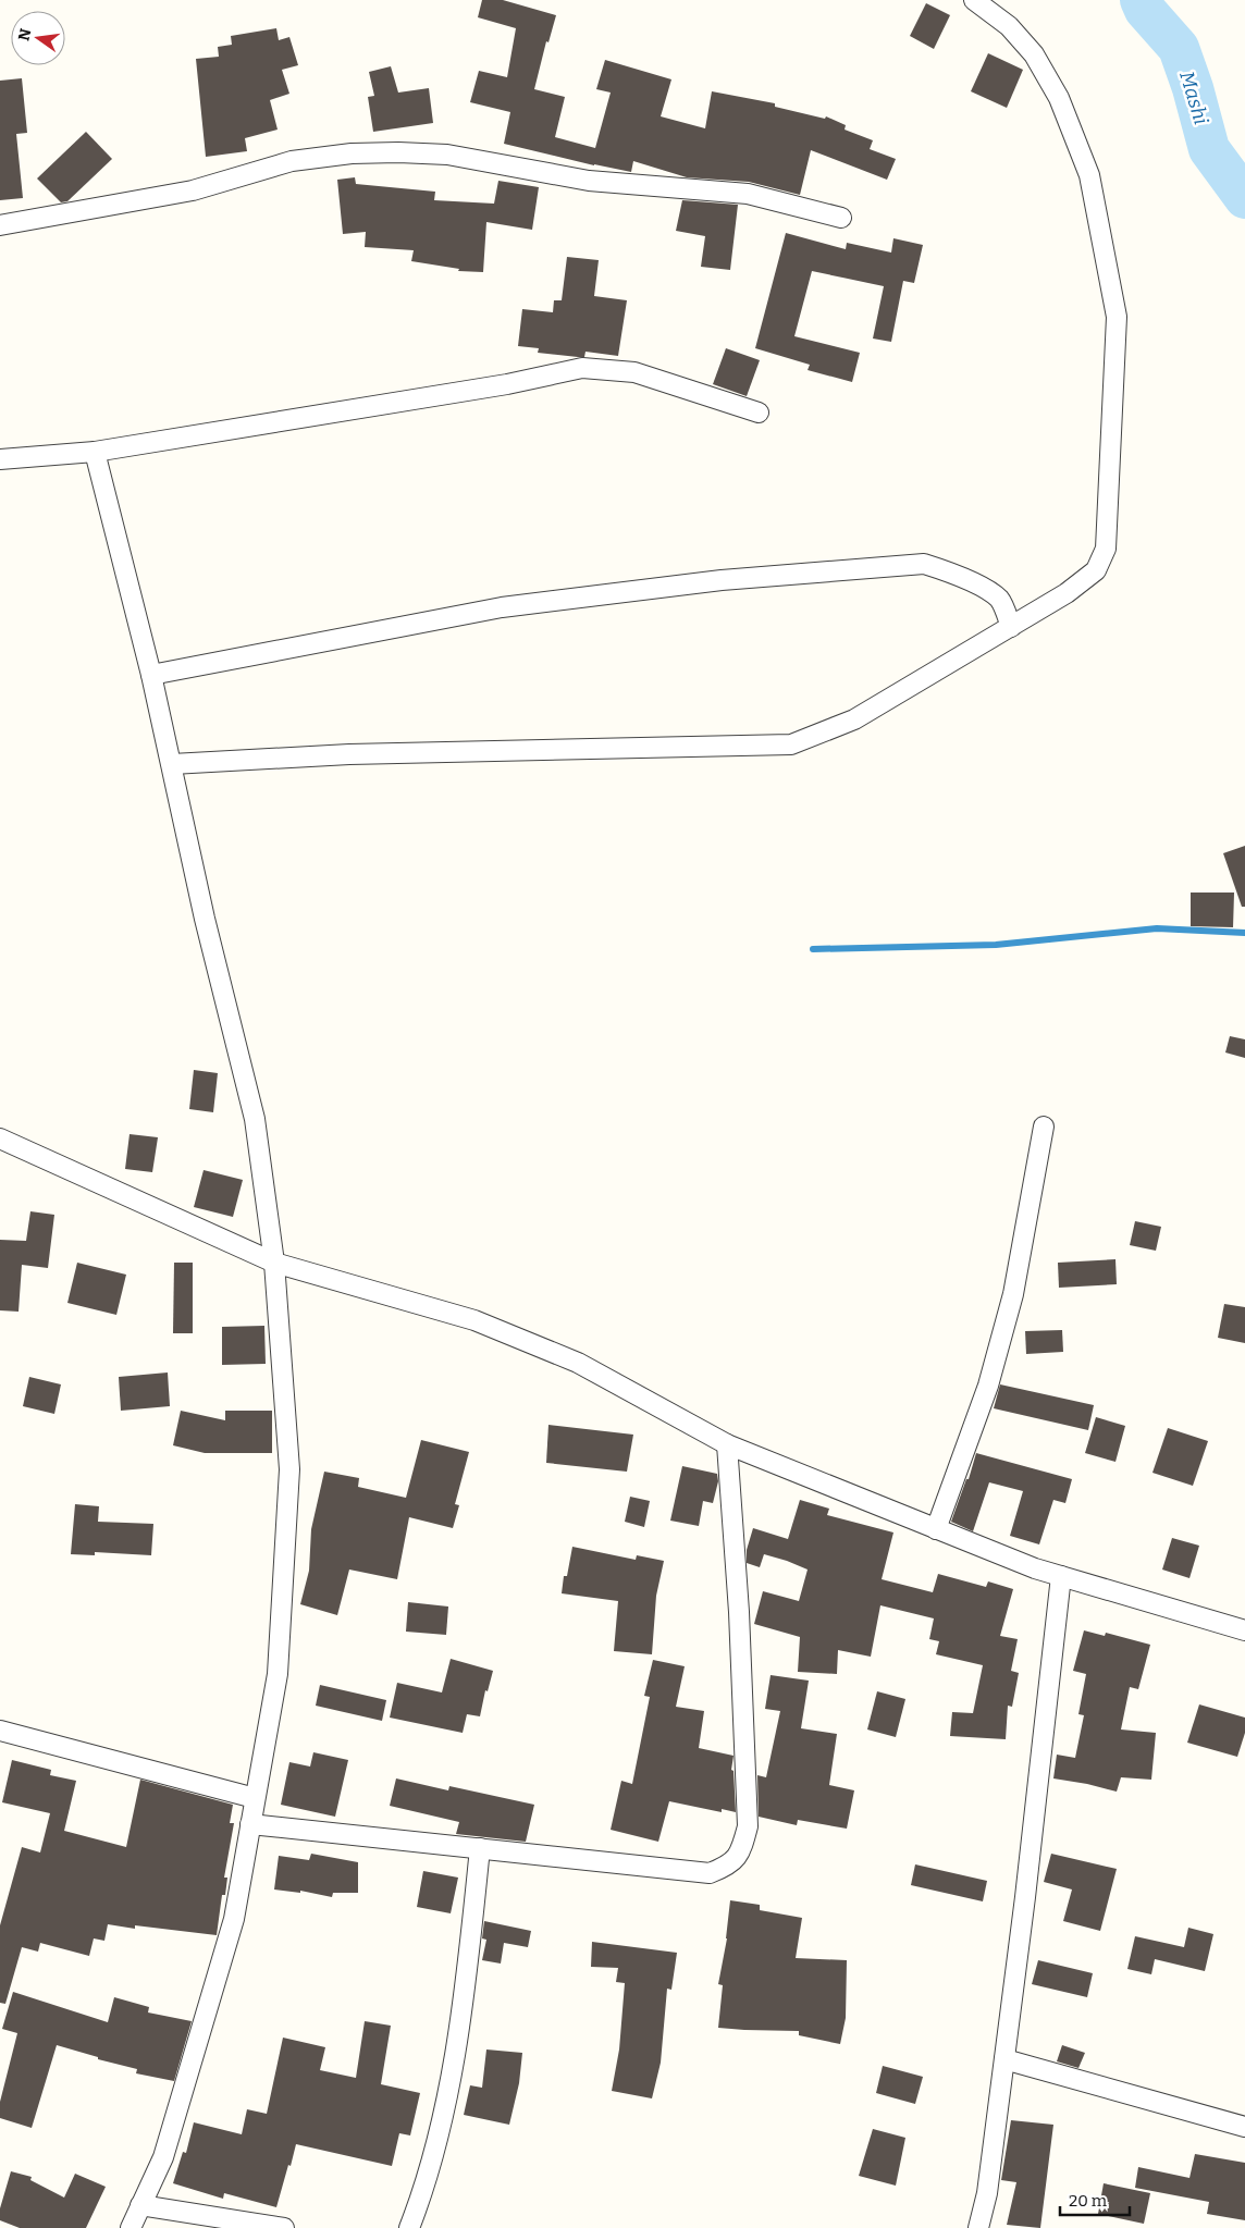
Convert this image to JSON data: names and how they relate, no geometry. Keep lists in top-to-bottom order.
{
  "water": ["Mashi"],
  "scale_bar": "20 m",
  "north": "left"
}
